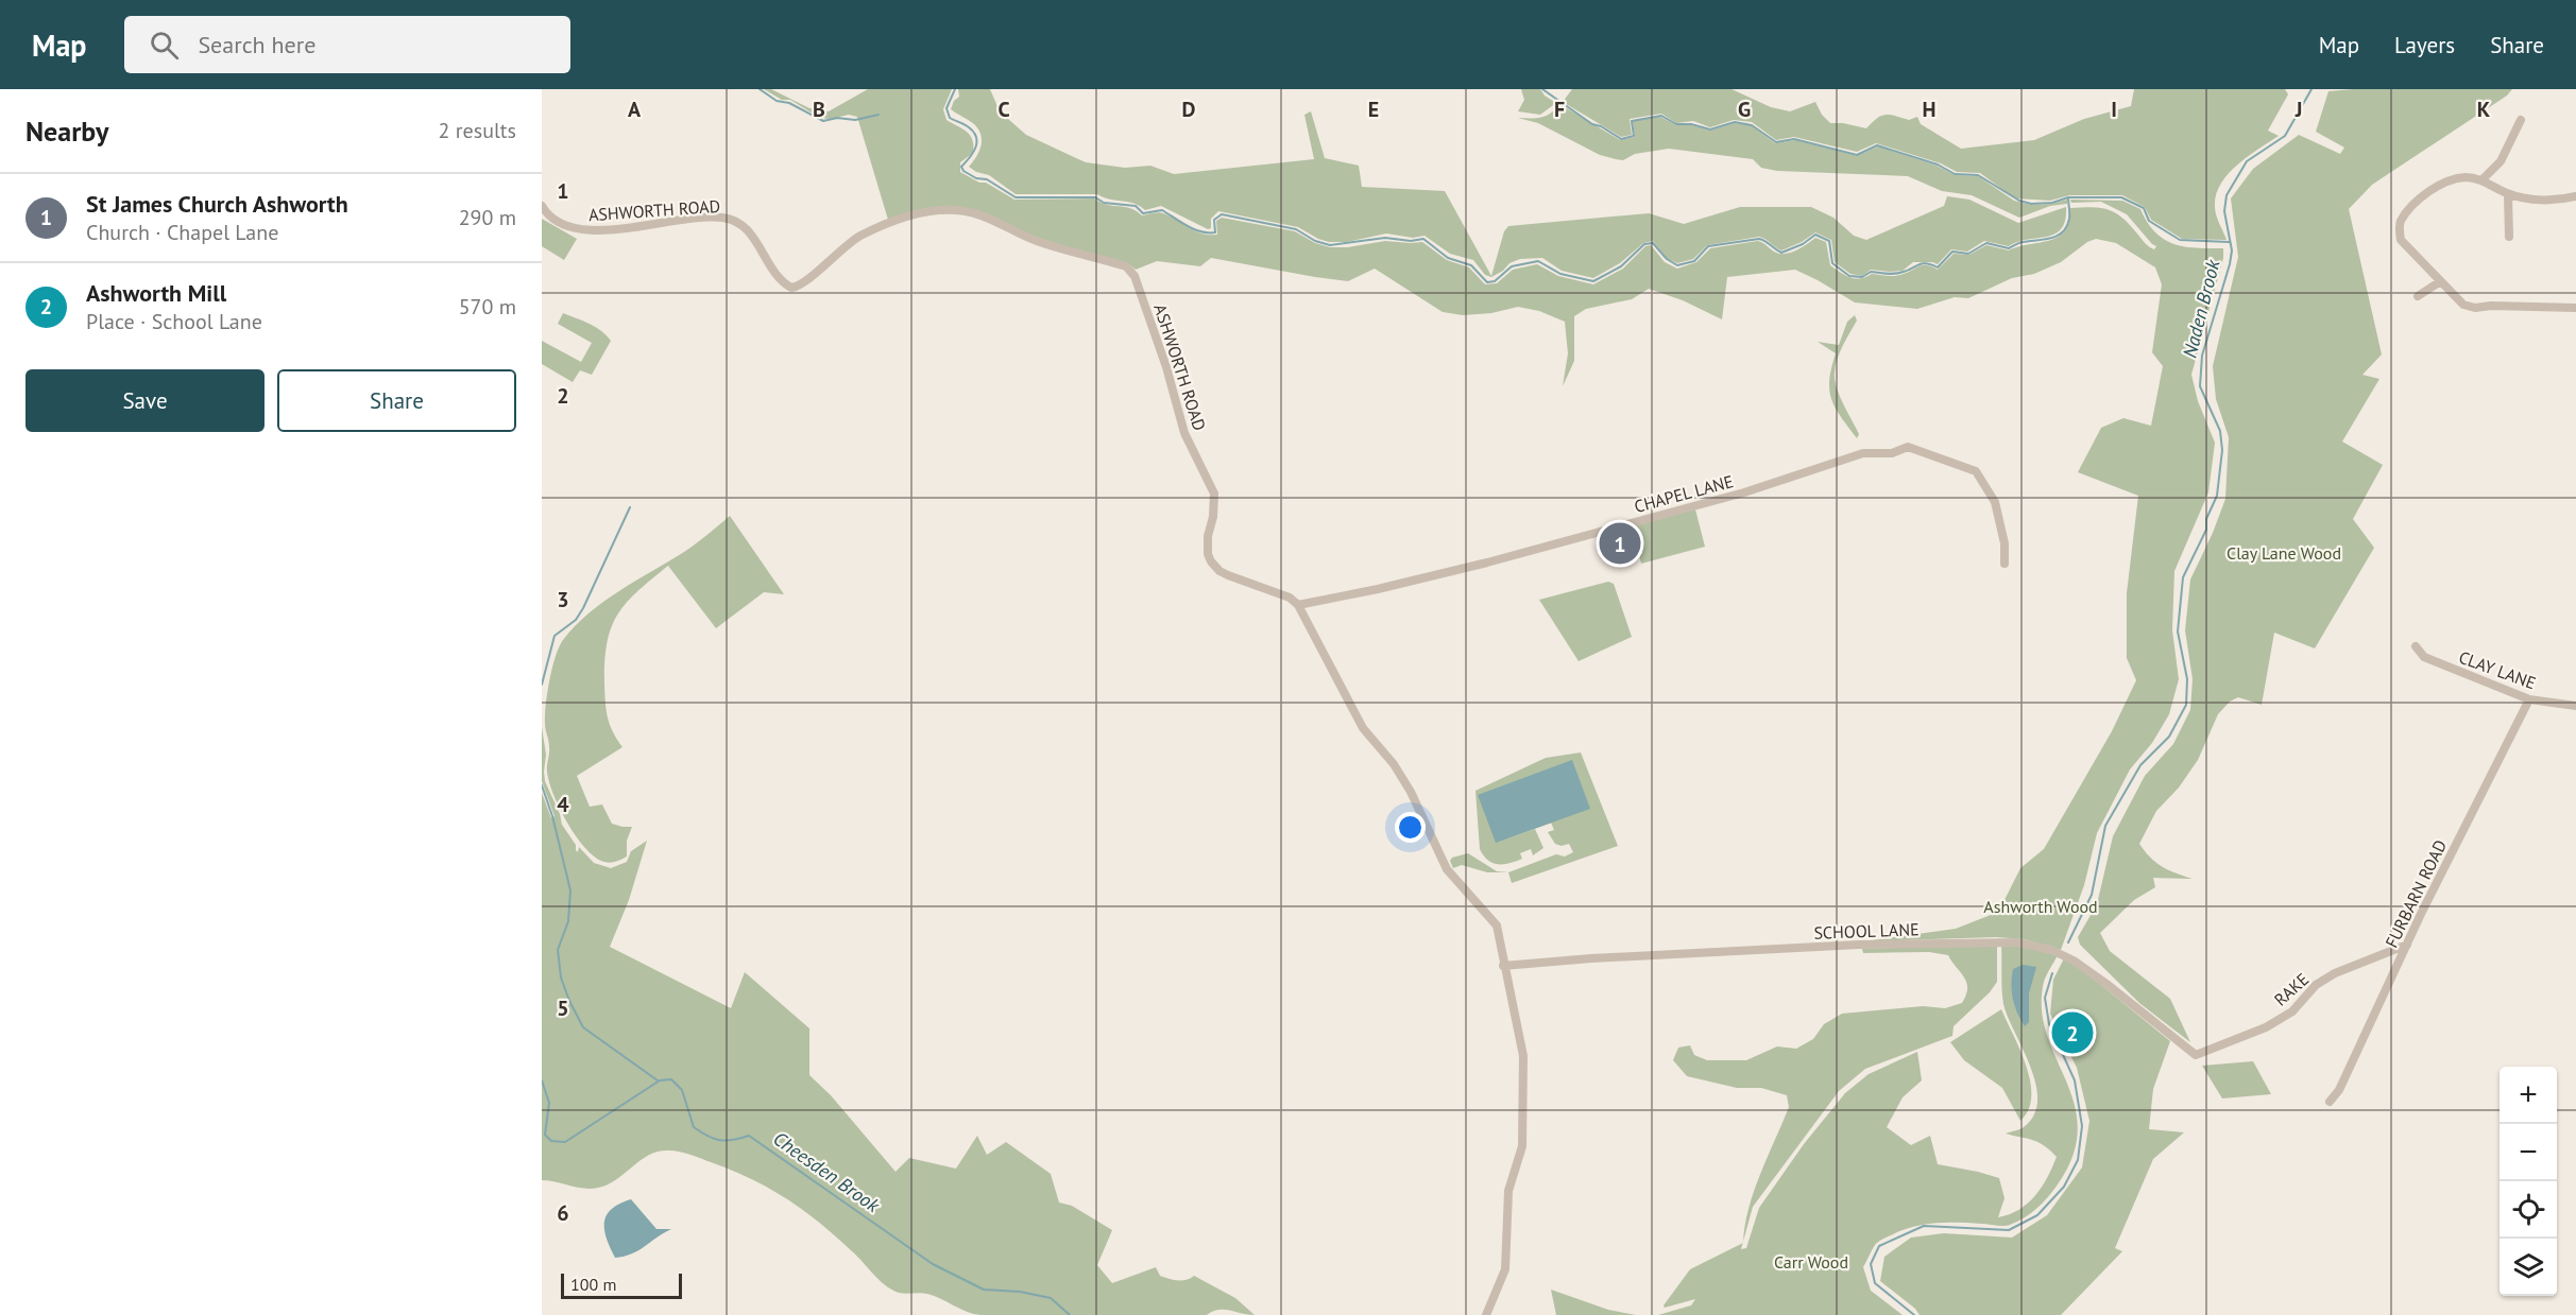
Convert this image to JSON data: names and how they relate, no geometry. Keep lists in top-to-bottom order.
{
  "streets": {
    "street": [
      "ASHWORTH ROAD",
      "CHAPEL LANE",
      "CLAY LANE",
      "FURBARN ROAD",
      "SCHOOL LANE",
      "RAKE"
    ]
  },
  "crossings": [
    ["ASHWORTH ROAD", "CHAPEL LANE"],
    ["CLAY LANE", "FURBARN ROAD"],
    ["FURBARN ROAD", "RAKE"],
    ["SCHOOL LANE", "RAKE"]
  ],
  "water": ["Naden Brook", "Cheesden Brook"],
  "parks": ["Clay Lane Wood", "Ashworth Wood", "Carr Wood"],
  "scale_bar": "100 m",
  "page": {
    "header": "Map",
    "search": "Search here",
    "nav": ["Map", "Layers", "Share"],
    "heading": ["Nearby", "2 results"],
    "list": [
      {
        "mark": "1",
        "name": "St James Church Ashworth",
        "note": "Church · Chapel Lane",
        "value": "290 m"
      },
      {
        "mark": "2",
        "name": "Ashworth Mill",
        "note": "Place · School Lane",
        "value": "570 m"
      }
    ],
    "buttons": ["Save", "Share"],
    "pins": ["1", "2"],
    "map_buttons": ["+", "−"],
    "scale": "100 m"
  },
  "grid": {
    "columns": [
      "A",
      "B",
      "C",
      "D",
      "E",
      "F",
      "G",
      "H",
      "I",
      "J",
      "K"
    ],
    "rows": [
      "1",
      "2",
      "3",
      "4",
      "5",
      "6"
    ]
  }
}
